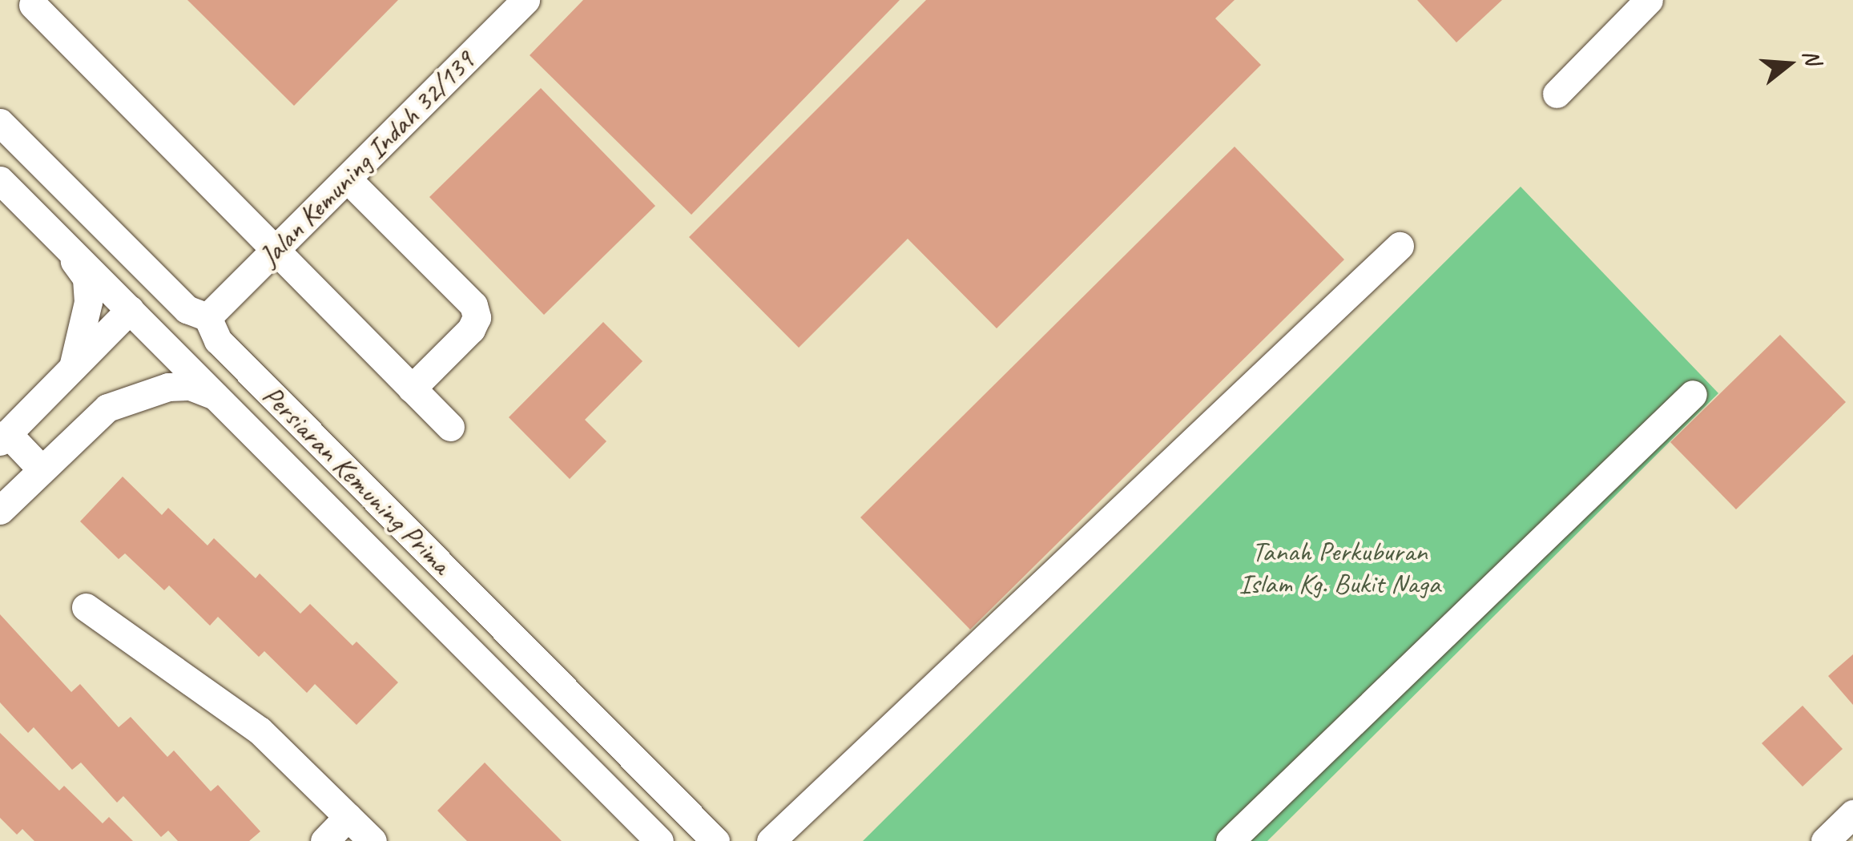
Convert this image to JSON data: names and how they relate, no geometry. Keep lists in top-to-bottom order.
{
  "streets": {
    "street": ["Jalan Kemuning Indah 32/139", "Persiaran Kemuning Prima"]
  },
  "crossings": [
    ["Jalan Kemuning Indah 32/139", "Persiaran Kemuning Prima"]
  ],
  "parks": ["Tanah Perkuburan Islam Kg. Bukit Naga"],
  "north": "right"
}
